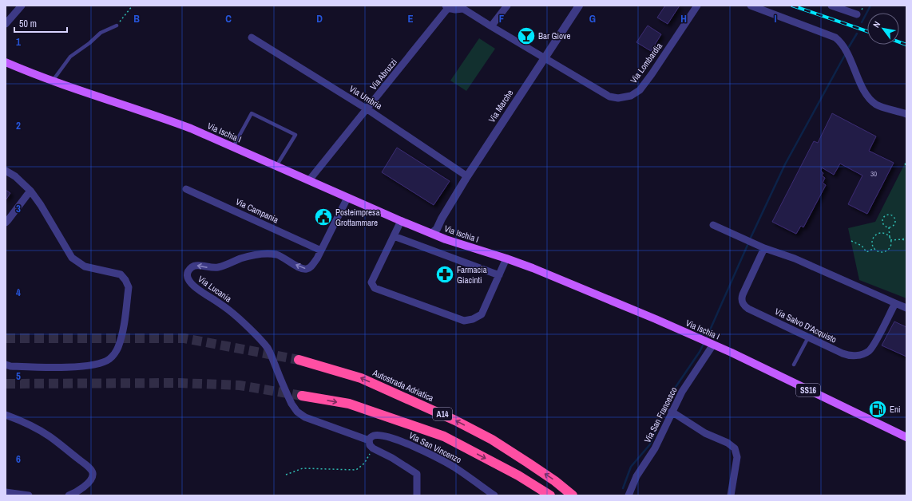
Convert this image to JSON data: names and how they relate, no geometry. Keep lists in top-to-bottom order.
{
  "streets": {
    "highway": ["Autostrada Adriatica", "A14"],
    "main road": ["Via Ischia I", "SS16"],
    "street": [
      "Via Lombardia",
      "Via Abruzzi",
      "Via Umbria",
      "Via Marche",
      "Via Campania",
      "Via Lucania",
      "Via Salvo D'Acquisto",
      "Via San Francesco",
      "Via San Vincenzo"
    ]
  },
  "crossings": [
    ["Via Lombardia", "Via Abruzzi"],
    ["Via Lombardia", "Via Marche"],
    ["Via Abruzzi", "Via Umbria"],
    ["Via Abruzzi", "Via Ischia I"],
    ["Via Umbria", "Via Marche"],
    ["Via Marche", "Via Ischia I"],
    ["Via Ischia I", "Via Lucania"],
    ["Via Ischia I", "Via San Francesco"],
    ["Via Campania", "Via Lucania"],
    ["Via Lucania", "Via San Vincenzo"]
  ],
  "places": {
    "bar": ["Bar Giove"],
    "public building": ["Posteimpresa Grottammare"],
    "pharmacy": ["Farmacia Giacinti"],
    "fuel station": ["Eni"]
  },
  "house_numbers": ["30"],
  "scale_bar": "50 m",
  "north": "top left",
  "grid": {
    "columns": [
      "B",
      "C",
      "D",
      "E",
      "F",
      "G",
      "H",
      "I"
    ],
    "rows": [
      "1",
      "2",
      "3",
      "4",
      "5",
      "6"
    ]
  }
}
